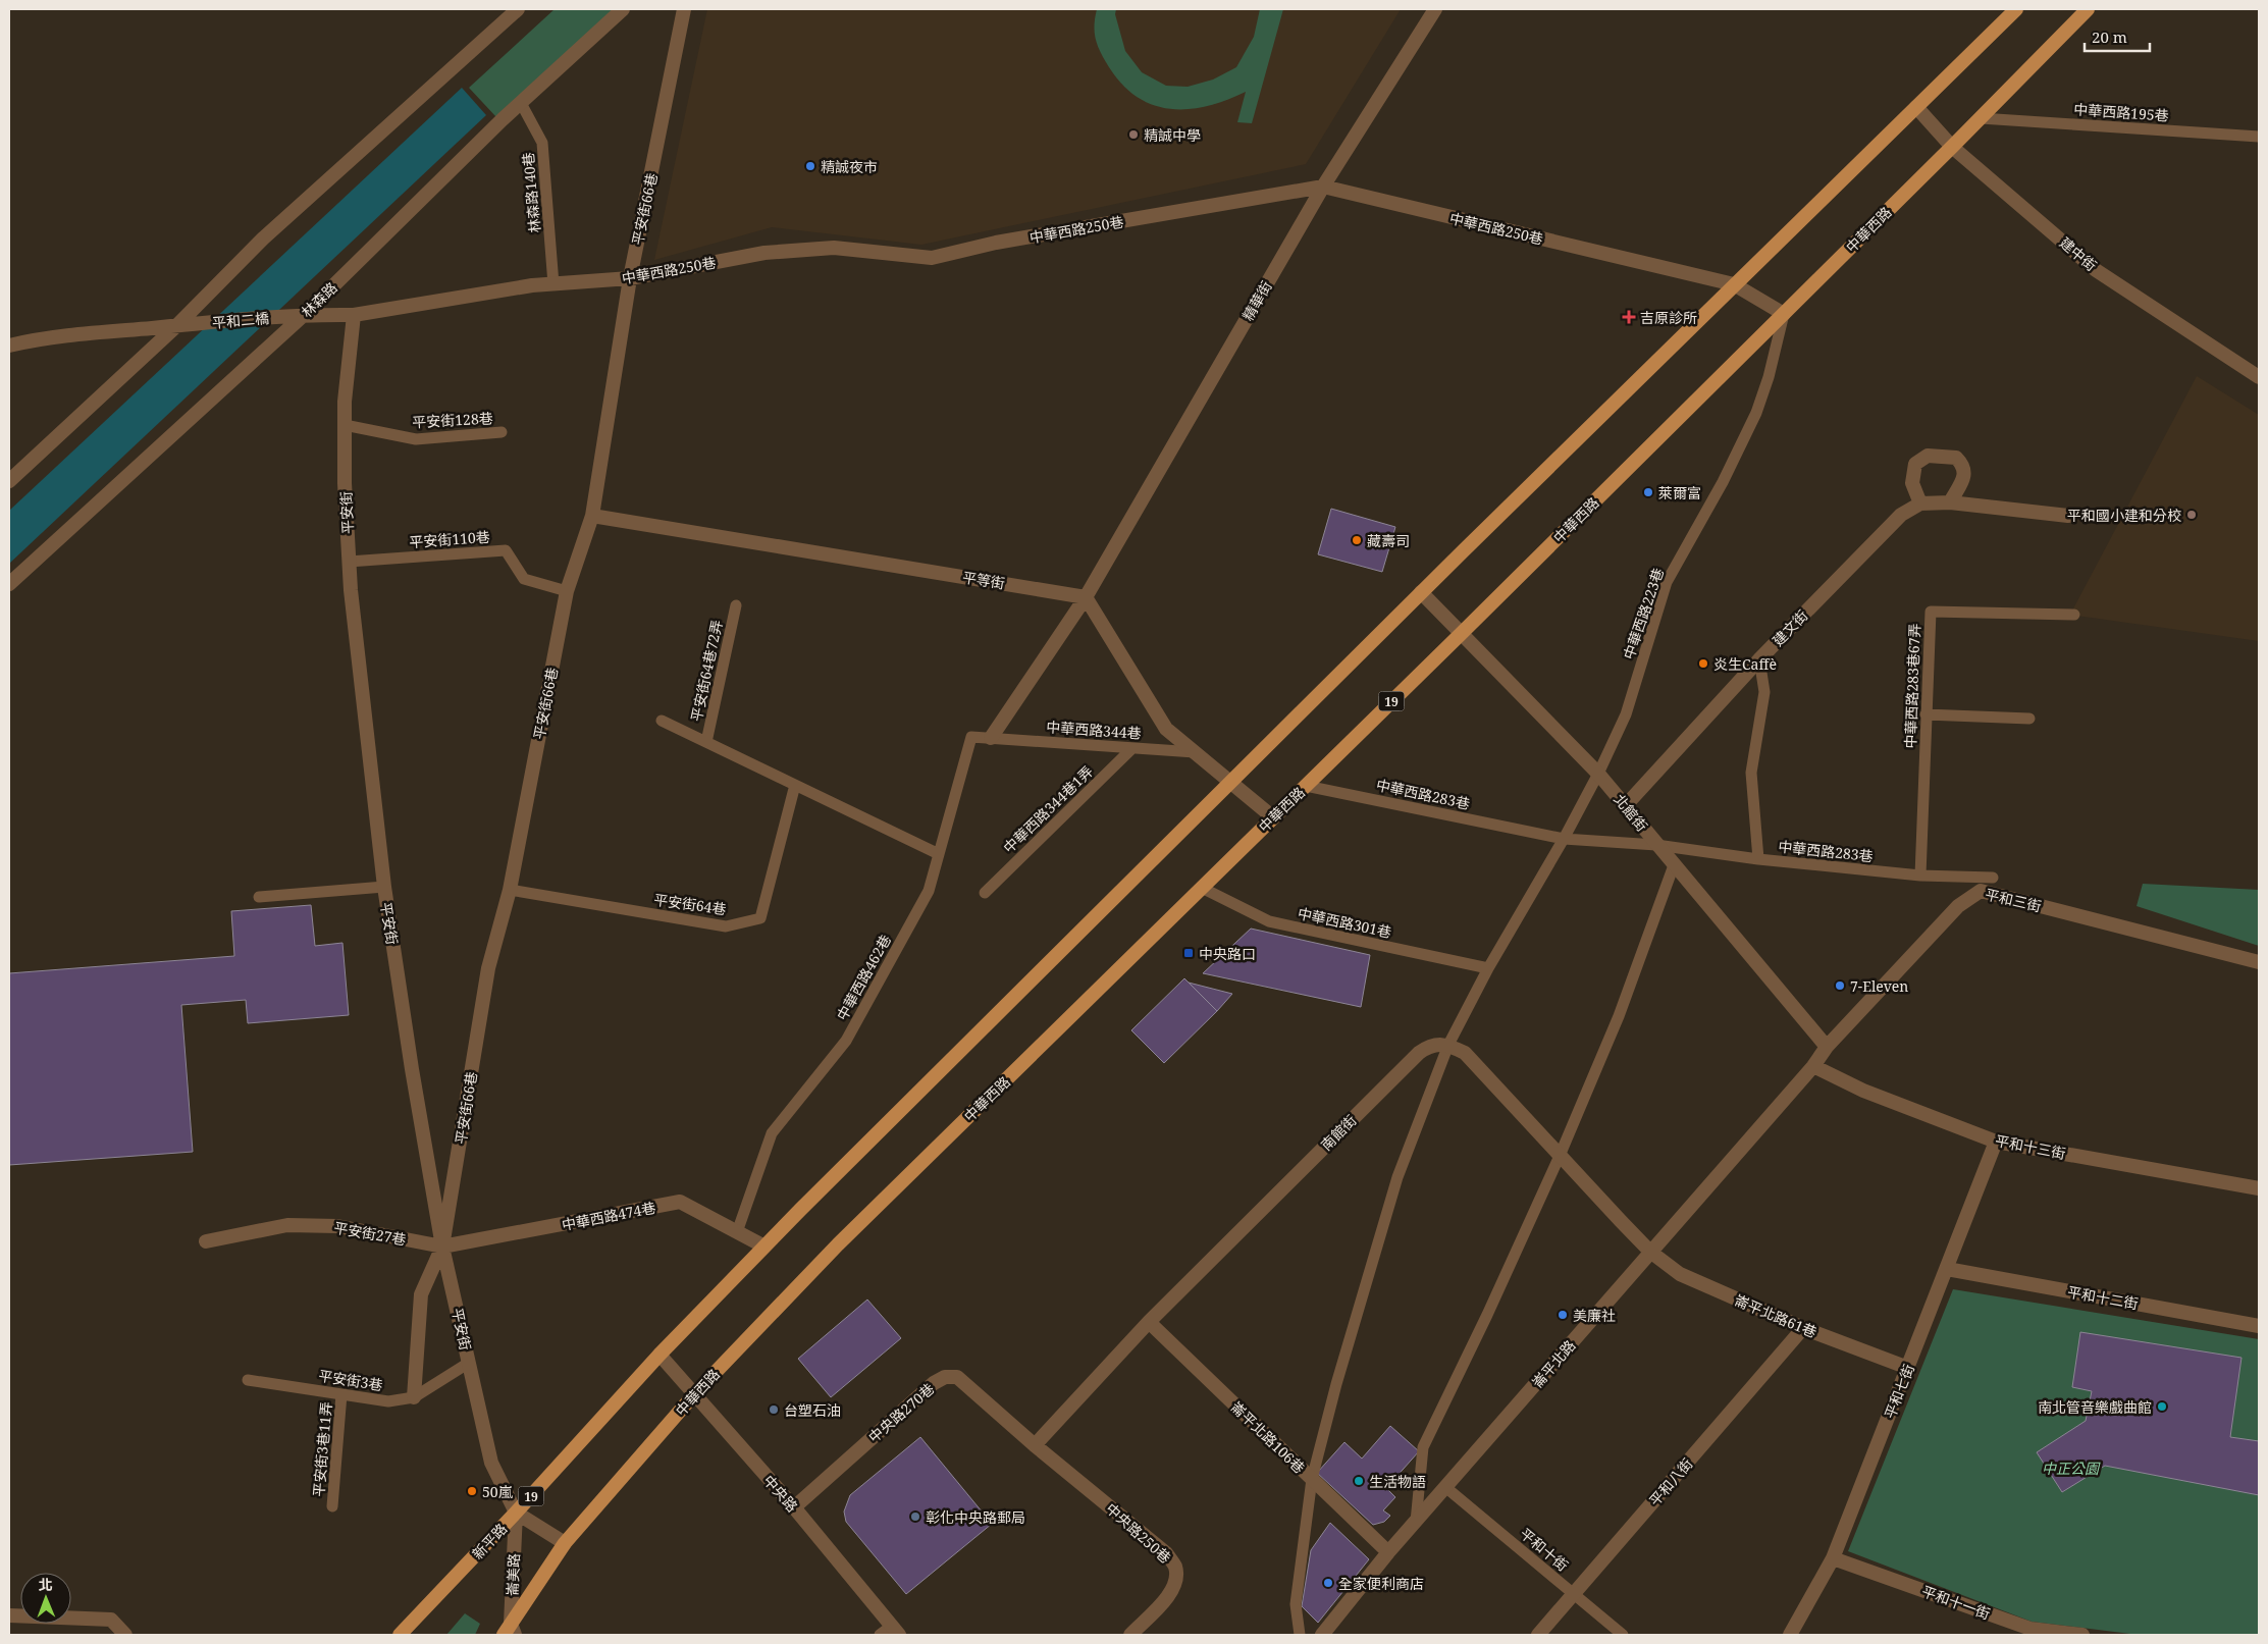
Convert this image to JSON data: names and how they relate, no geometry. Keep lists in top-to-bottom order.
{
  "streets": {
    "main road": ["中華西路", "19", "新平路"],
    "street": [
      "平安街66巷",
      "中華西路250巷",
      "建中街",
      "林森路",
      "精華街",
      "平和二橋",
      "平安街",
      "平等街",
      "建文街",
      "北館街",
      "平和三街",
      "南館街",
      "平和十三街",
      "中華西路474巷",
      "平安街27巷",
      "平和十二街",
      "崙平北路61巷",
      "崙平北路",
      "平和七街",
      "中央路270巷",
      "崙平北路106巷",
      "平和八街",
      "中央路",
      "中央路250巷",
      "崙美路",
      "平和十一街"
    ],
    "lane": [
      "中華西路195巷",
      "林森路140巷",
      "平安街128巷",
      "平安街110巷",
      "中華西路223巷",
      "平安街64巷72弄",
      "中華西路283巷67弄",
      "中華西路344巷",
      "中華西路283巷",
      "中華西路344巷1弄",
      "平安街64巷",
      "中華西路301巷",
      "中華西路462巷",
      "平安街3巷",
      "平安街3巷11弄",
      "平和十街"
    ]
  },
  "crossings": [
    ["中華西路195巷", "中華西路"],
    ["林森路140巷", "中華西路250巷"],
    ["林森路140巷", "林森路"],
    ["平安街66巷", "中華西路250巷"],
    ["平安街66巷", "平安街"],
    ["平安街66巷", "平安街110巷"],
    ["平安街66巷", "平等街"],
    ["平安街66巷", "平安街64巷"],
    ["平安街66巷", "中華西路474巷"],
    ["平安街66巷", "平安街27巷"],
    ["平安街66巷", "平安街3巷"],
    ["中華西路250巷", "中華西路"],
    ["中華西路250巷", "精華街"],
    ["中華西路250巷", "平安街"],
    ["中華西路250巷", "中華西路223巷"],
    ["中華西路250巷", "19"],
    ["中華西路", "建中街"],
    ["中華西路", "中華西路223巷"],
    ["中華西路", "中華西路283巷"],
    ["中華西路", "北館街"],
    ["中華西路", "中華西路301巷"],
    ["中華西路", "中央路"],
    ["中華西路", "崙美路"],
    ["建中街", "19"],
    ["林森路", "平和二橋"],
    ["精華街", "平等街"],
    ["精華街", "中華西路344巷"],
    ["精華街", "中華西路462巷"],
    ["平安街128巷", "平安街"],
    ["平安街", "平安街110巷"],
    ["平安街", "中華西路474巷"],
    ["平安街", "平安街27巷"],
    ["平安街", "平安街3巷"],
    ["平安街", "新平路"],
    ["平安街", "崙美路"],
    ["中華西路223巷", "中華西路283巷"],
    ["中華西路223巷", "北館街"],
    ["中華西路223巷", "中華西路301巷"],
    ["中華西路223巷", "南館街"],
    ["中華西路223巷", "崙平北路106巷"],
    ["建文街", "北館街"],
    ["中華西路283巷67弄", "中華西路283巷"],
    ["19", "北館街"],
    ["19", "中華西路474巷"],
    ["19", "中央路"],
    ["19", "新平路"],
    ["中華西路344巷", "中華西路344巷1弄"],
    ["中華西路344巷", "中華西路462巷"],
    ["中華西路283巷", "北館街"],
    ["北館街", "平和三街"],
    ["北館街", "崙平北路"],
    ["平和三街", "崙平北路"],
    ["中華西路462巷", "中華西路474巷"],
    ["南館街", "中央路270巷"],
    ["南館街", "崙平北路106巷"],
    ["南館街", "中央路250巷"],
    ["平和十三街", "崙平北路"],
    ["平和十三街", "平和七街"],
    ["中華西路474巷", "平安街27巷"],
    ["平和十二街", "平和七街"],
    ["崙平北路61巷", "崙平北路"],
    ["崙平北路61巷", "平和七街"],
    ["崙平北路61巷", "平和八街"],
    ["崙平北路", "崙平北路106巷"],
    ["崙平北路", "平和十街"],
    ["平安街3巷", "平安街3巷11弄"],
    ["平和七街", "平和十一街"],
    ["中央路270巷", "中央路"],
    ["中央路270巷", "中央路250巷"],
    ["平和八街", "平和十街"],
    ["中央路", "新平路"],
    ["新平路", "崙美路"]
  ],
  "parks": ["中正公園"],
  "places": {
    "other": [
      "精誠中學",
      "精誠夜市",
      "萊爾富",
      "平和國小建和分校",
      "藏壽司",
      "炎生Caffè",
      "7-Eleven",
      "美廉社",
      "南北管音樂戲曲館",
      "台塑石油",
      "生活物語",
      "50嵐",
      "彰化中央路郵局",
      "全家便利商店"
    ],
    "health": ["吉原診所"],
    "transit": ["中央路口"]
  },
  "scale_bar": "20 m",
  "north": "top"
}
